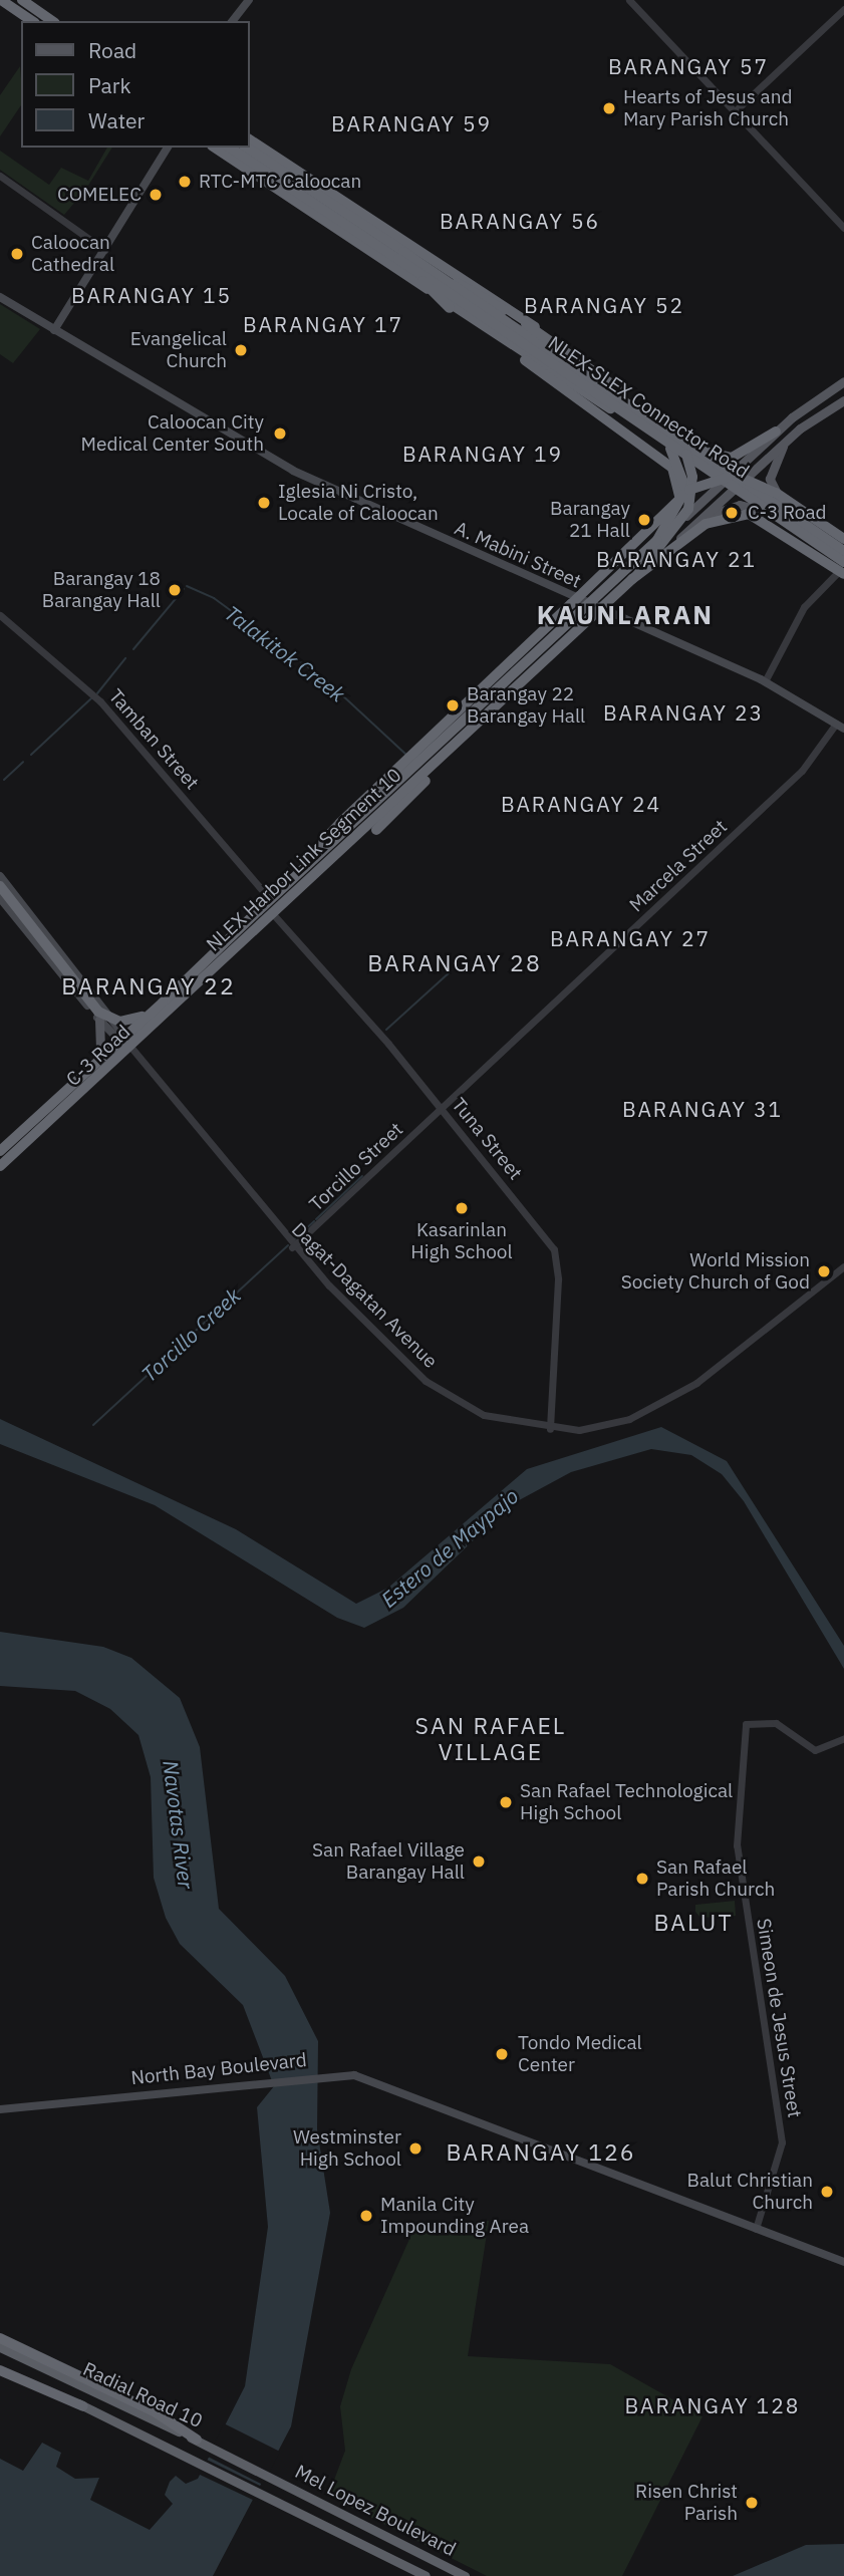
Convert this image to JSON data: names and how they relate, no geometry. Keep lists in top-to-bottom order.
{
  "streets": {
    "highway": [
      "NLEX-SLEX Connector Road",
      "NLEX Harbor Link Segment 10",
      "Radial Road 10",
      "Mel Lopez Boulevard"
    ],
    "main road": [
      "A. Mabini Street",
      "C-3 Road",
      "Dagat-Dagatan Avenue",
      "North Bay Boulevard"
    ],
    "street": [
      "Tamban Street",
      "Marcela Street",
      "Tuna Street",
      "Torcillo Street",
      "Simeon de Jesus Street"
    ]
  },
  "crossings": [
    ["NLEX-SLEX Connector Road", "NLEX Harbor Link Segment 10"],
    ["A. Mabini Street", "Marcela Street"],
    ["A. Mabini Street", "C-3 Road"],
    ["Tamban Street", "C-3 Road"],
    ["NLEX Harbor Link Segment 10", "C-3 Road"],
    ["Marcela Street", "Tuna Street"],
    ["Marcela Street", "Torcillo Street"],
    ["C-3 Road", "Tuna Street"],
    ["C-3 Road", "Dagat-Dagatan Avenue"],
    ["Tuna Street", "Torcillo Street"],
    ["Tuna Street", "Dagat-Dagatan Avenue"],
    ["Torcillo Street", "Dagat-Dagatan Avenue"],
    ["Simeon de Jesus Street", "North Bay Boulevard"],
    ["Radial Road 10", "Mel Lopez Boulevard"]
  ],
  "districts": [
    "BARANGAY 57",
    "BARANGAY 59",
    "BARANGAY 56",
    "BARANGAY 15",
    "BARANGAY 52",
    "BARANGAY 17",
    "BARANGAY 19",
    "BARANGAY 21",
    "KAUNLARAN",
    "BARANGAY 23",
    "BARANGAY 24",
    "BARANGAY 27",
    "BARANGAY 28",
    "BARANGAY 22",
    "BARANGAY 31",
    "SAN RAFAEL VILLAGE",
    "BALUT",
    "BARANGAY 126",
    "BARANGAY 128"
  ],
  "water": [
    "Talakitok Creek",
    "Torcillo Creek",
    "Estero de Maypajo",
    "Navotas River"
  ],
  "places": [
    "Hearts of Jesus and Mary Parish Church",
    "RTC-MTC Caloocan",
    "COMELEC",
    "Caloocan Cathedral",
    "Evangelical Church",
    "Caloocan City Medical Center South",
    "Iglesia Ni Cristo, Locale of Caloocan",
    "C-3 Road",
    "Barangay 21 Hall",
    "Barangay 18 Barangay Hall",
    "Barangay 22 Barangay Hall",
    "Kasarinlan High School",
    "World Mission Society Church of God",
    "San Rafael Technological High School",
    "San Rafael Village Barangay Hall",
    "San Rafael Parish Church",
    "Tondo Medical Center",
    "Westminster High School",
    "Balut Christian Church",
    "Manila City Impounding Area",
    "Risen Christ Parish"
  ],
  "legend": ["Road", "Park", "Water"]
}
